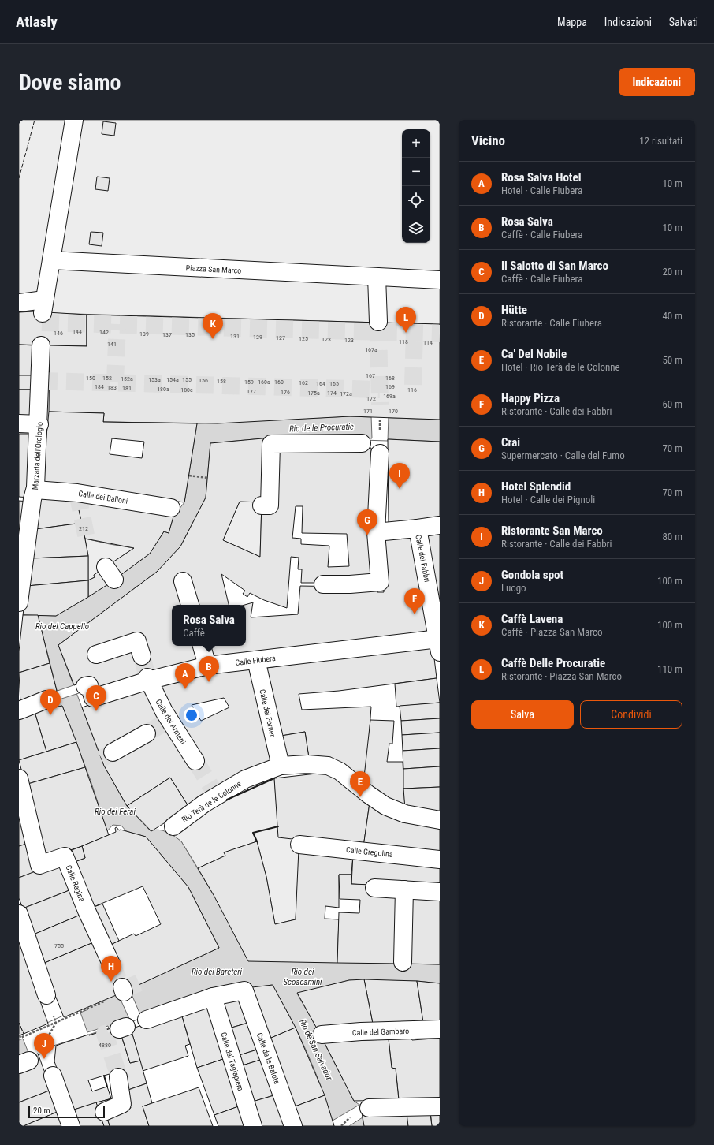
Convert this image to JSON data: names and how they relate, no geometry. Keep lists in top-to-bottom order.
{
  "streets": {
    "street": [
      "Piazza San Marco",
      "Marzaria dell'Orologio",
      "Calle dei Balloni",
      "Calle dei Fabbri",
      "Calle Fiubera",
      "Calle del Forner",
      "Calle dei Armeni",
      "Rio Terà de le Colonne",
      "Calle Gregolina",
      "Calle Regina",
      "Calle del Gambaro",
      "Calle de le Balote",
      "Calle del Tagiapiera"
    ]
  },
  "crossings": [
    ["Marzaria dell'Orologio", "Calle dei Balloni"],
    ["Calle dei Fabbri", "Calle Fiubera"],
    ["Calle Fiubera", "Calle del Forner"],
    ["Calle Fiubera", "Calle dei Armeni"],
    ["Calle del Forner", "Rio Terà de le Colonne"],
    ["Calle de le Balote", "Calle del Tagiapiera"]
  ],
  "water": [
    "Rio de le Procuratie",
    "Rio del Cappello",
    "Rio dei Ferai",
    "Rio dei Bareteri",
    "Rio dei Scoacamini",
    "Rio de San Salvador"
  ],
  "house_numbers": [
    "144",
    "142",
    "146",
    "139",
    "137",
    "135",
    "131",
    "129",
    "127",
    "125",
    "123",
    "123",
    "118",
    "114",
    "141",
    "167a",
    "167",
    "150",
    "152",
    "168",
    "152a",
    "153a",
    "154a",
    "155",
    "156",
    "158",
    "159",
    "160a",
    "160",
    "162",
    "164",
    "165",
    "184",
    "169",
    "183",
    "181",
    "180a",
    "180c",
    "116",
    "177",
    "176",
    "175a",
    "174",
    "172a",
    "169a",
    "172",
    "171",
    "170",
    "212",
    "755",
    "4880"
  ],
  "scale_bar": "20 m",
  "page": {
    "header": "Atlasly",
    "nav": ["Mappa", "Indicazioni", "Salvati"],
    "buttons": [
      "Indicazioni",
      ["Salva", "Condividi"]
    ],
    "title": "Dove siamo",
    "heading": ["Vicino", "12 risultati"],
    "map_buttons": ["+", "−"],
    "list": [
      {
        "mark": "A",
        "name": "Rosa Salva Hotel",
        "note": "Hotel · Calle Fiubera",
        "value": "10 m"
      },
      {
        "mark": "B",
        "name": "Rosa Salva",
        "note": "Caffè · Calle Fiubera",
        "value": "10 m"
      },
      {
        "mark": "C",
        "name": "Il Salotto di San Marco",
        "note": "Caffè · Calle Fiubera",
        "value": "20 m"
      },
      {
        "mark": "D",
        "name": "Hütte",
        "note": "Ristorante · Calle Fiubera",
        "value": "40 m"
      },
      {
        "mark": "E",
        "name": "Ca' Del Nobile",
        "note": "Hotel · Rio Terà de le Colonne",
        "value": "50 m"
      },
      {
        "mark": "F",
        "name": "Happy Pizza",
        "note": "Ristorante · Calle dei Fabbri",
        "value": "60 m"
      },
      {
        "mark": "G",
        "name": "Crai",
        "note": "Supermercato · Calle del Fumo",
        "value": "70 m"
      },
      {
        "mark": "H",
        "name": "Hotel Splendid",
        "note": "Hotel · Calle dei Pignoli",
        "value": "70 m"
      },
      {
        "mark": "I",
        "name": "Ristorante San Marco",
        "note": "Ristorante · Calle dei Fabbri",
        "value": "80 m"
      },
      {
        "mark": "J",
        "name": "Gondola spot",
        "note": "Luogo",
        "value": "100 m"
      },
      {
        "mark": "K",
        "name": "Caffè Lavena",
        "note": "Caffè · Piazza San Marco",
        "value": "100 m"
      },
      {
        "mark": "L",
        "name": "Caffè Delle Procuratie",
        "note": "Ristorante · Piazza San Marco",
        "value": "110 m"
      }
    ],
    "pins": [
      "L",
      "K",
      "I",
      "G",
      "F",
      "B",
      "A",
      "C",
      "D",
      "E",
      "H",
      "J"
    ],
    "popup": ["Rosa Salva", "Caffè"],
    "scale": "20 m"
  }
}
